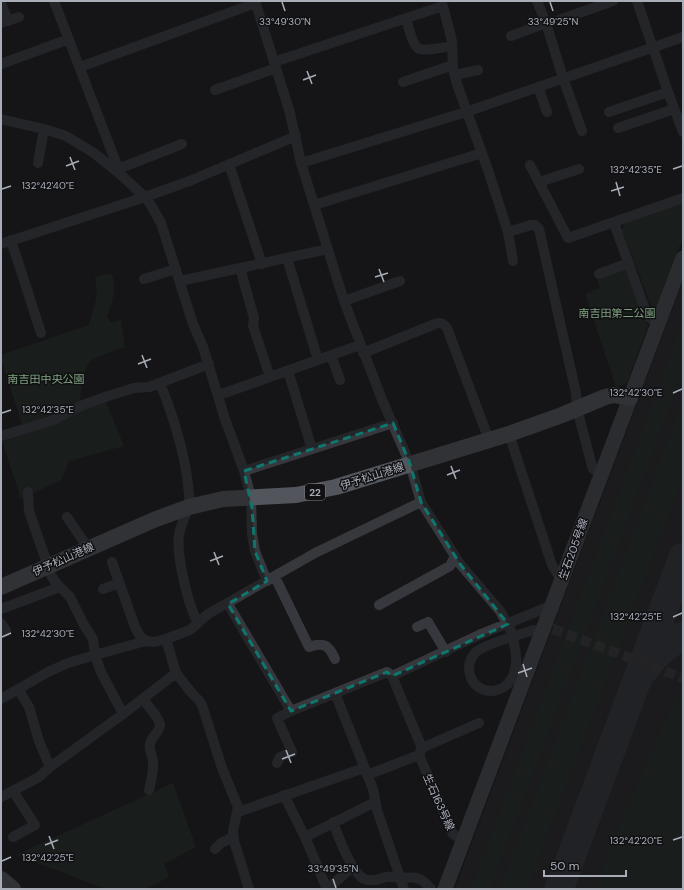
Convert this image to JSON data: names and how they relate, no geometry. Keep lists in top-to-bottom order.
{
  "streets": {
    "main road": ["伊予松山港線", "22"],
    "street": ["生石205号線", "生石163号線"]
  },
  "crossings": [
    ["伊予松山港線", "生石205号線"],
    ["生石205号線", "生石163号線"]
  ],
  "parks": ["南吉田第二公園", "南吉田中央公園"],
  "scale_bar": "50 m",
  "coordinates": [
    "33°49'30\"N",
    "33°49'25\"N",
    "132°42'35\"E",
    "132°42'40\"E",
    "132°42'30\"E",
    "132°42'25\"E",
    "132°42'20\"E",
    "33°49'35\"N"
  ]
}
